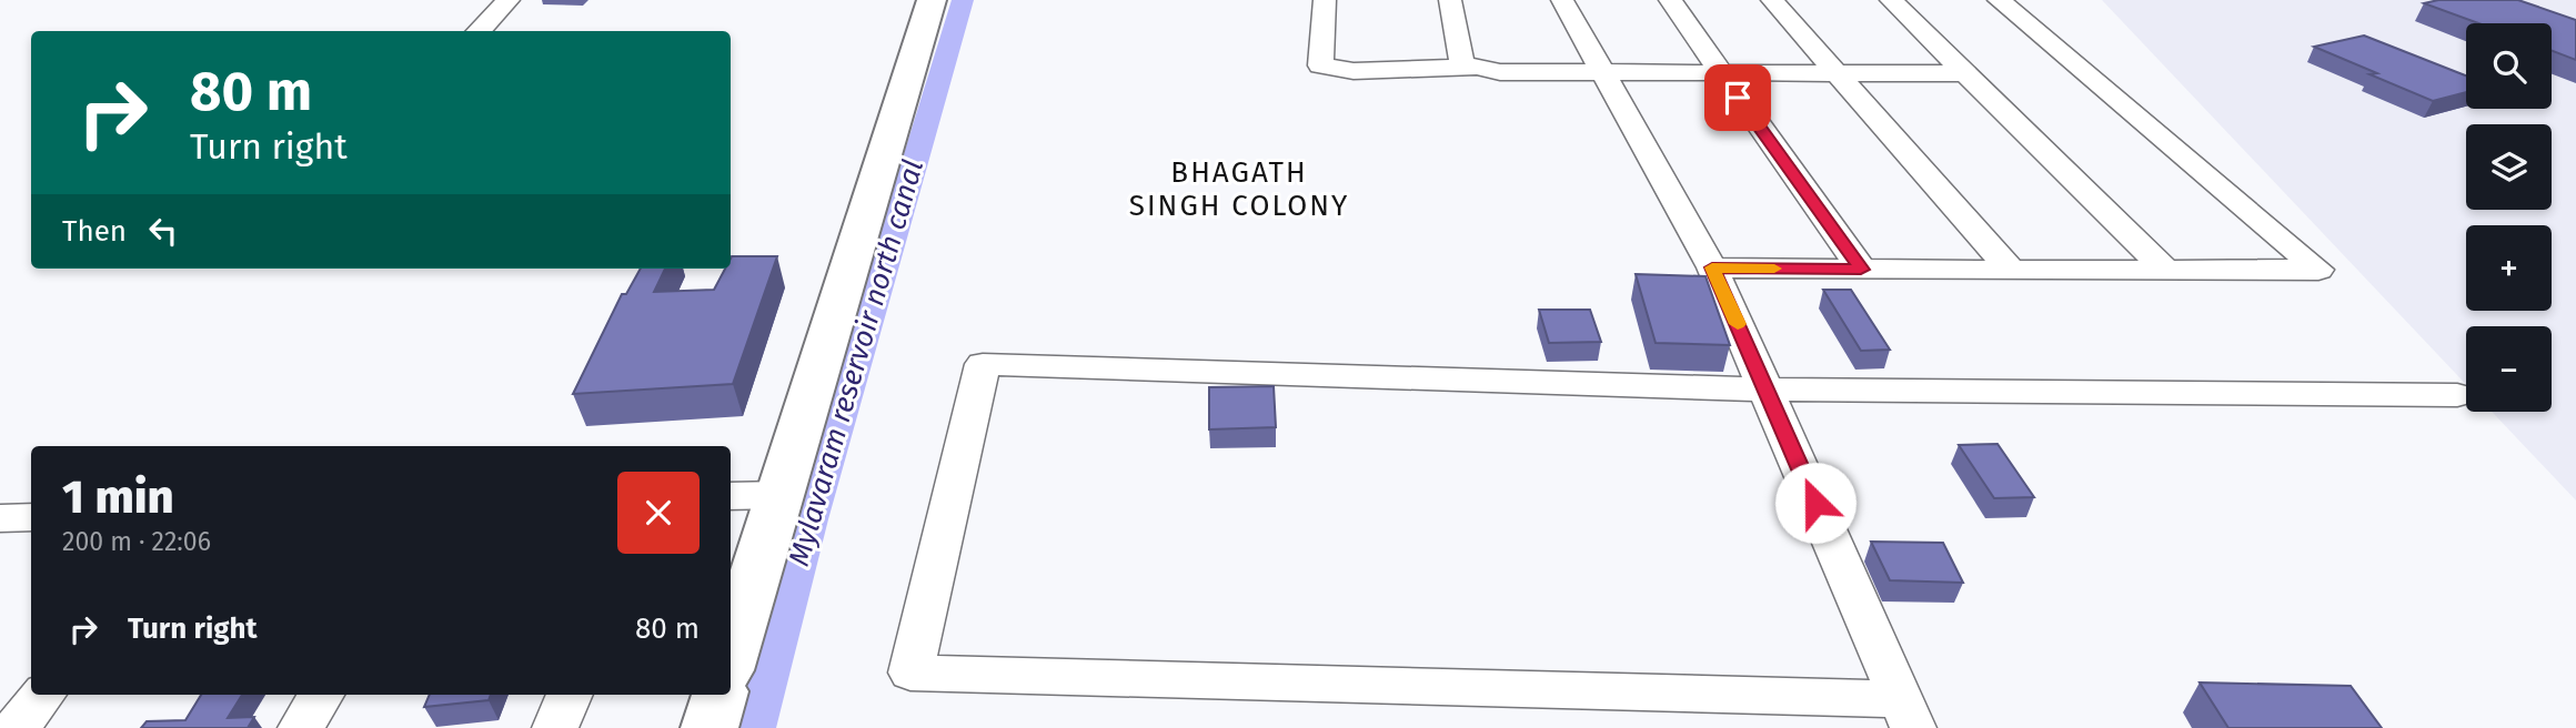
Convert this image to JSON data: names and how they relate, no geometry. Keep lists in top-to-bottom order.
{
  "districts": ["BHAGATH SINGH COLONY"],
  "water": ["Mylavaram reservoir north canal"],
  "page": {
    "map_buttons": ["+", "−"],
    "turn": ["80 m", "Turn right"],
    "then": "Then",
    "heading": ["1 min", "200 m · 22:06"],
    "list": [
      {
        "name": "Turn right",
        "value": "80 m"
      }
    ]
  }
}
